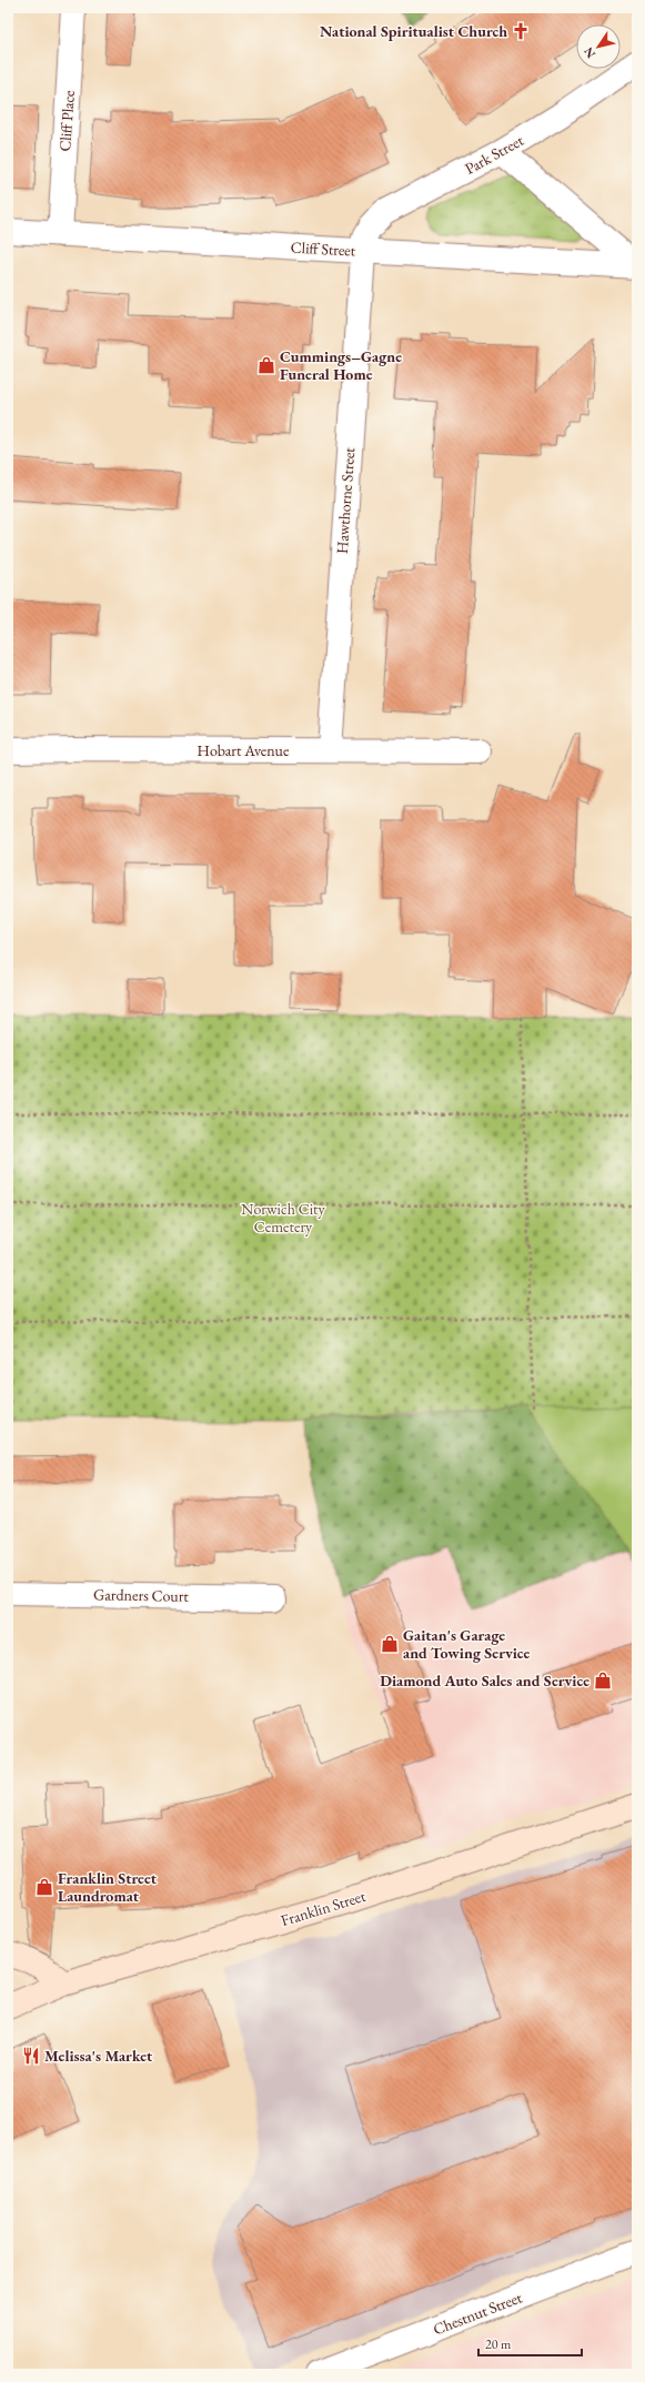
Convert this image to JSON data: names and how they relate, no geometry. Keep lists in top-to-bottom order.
{
  "streets": {
    "street": [
      "Cliff Place",
      "Park Street",
      "Cliff Street",
      "Hawthorne Street",
      "Hobart Avenue",
      "Gardners Court",
      "Franklin Street",
      "Chestnut Street"
    ]
  },
  "crossings": [
    ["Cliff Place", "Cliff Street"],
    ["Park Street", "Cliff Street"],
    ["Park Street", "Hawthorne Street"],
    ["Cliff Street", "Hawthorne Street"],
    ["Hawthorne Street", "Hobart Avenue"]
  ],
  "parks": ["Norwich City Cemetery"],
  "places": {
    "church": ["National Spiritualist Church"],
    "shop": [
      "Cummings–Gagne Funeral Home",
      "Gaitan's Garage and Towing Service",
      "Diamond Auto Sales and Service",
      "Franklin Street Laundromat"
    ],
    "restaurant": ["Melissa's Market"]
  },
  "scale_bar": "20 m",
  "north": "bottom left"
}
